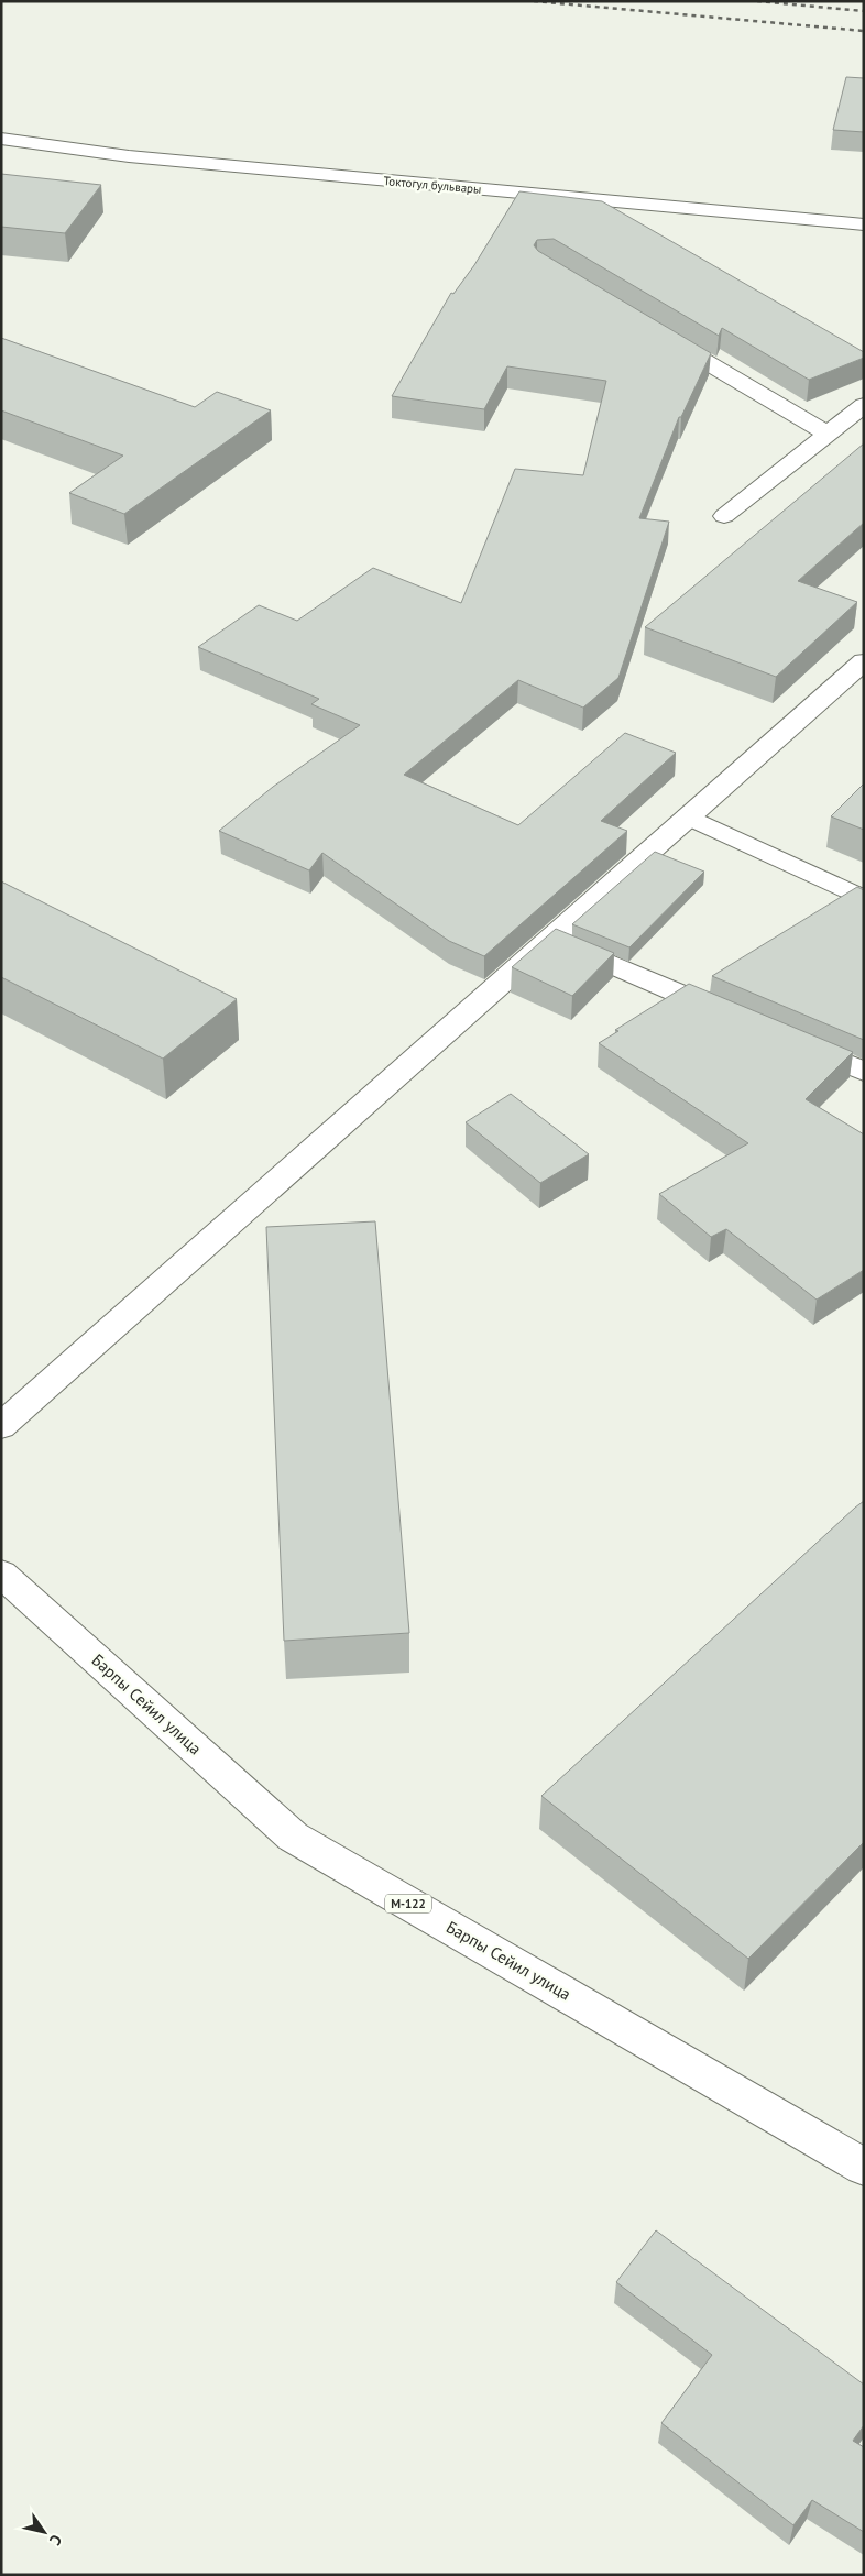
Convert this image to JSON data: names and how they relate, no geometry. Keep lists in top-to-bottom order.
{
  "streets": {
    "street": ["Токтогул бульвары", "Барпы Сейил улица", "М-122"]
  },
  "north": "bottom right"
}
